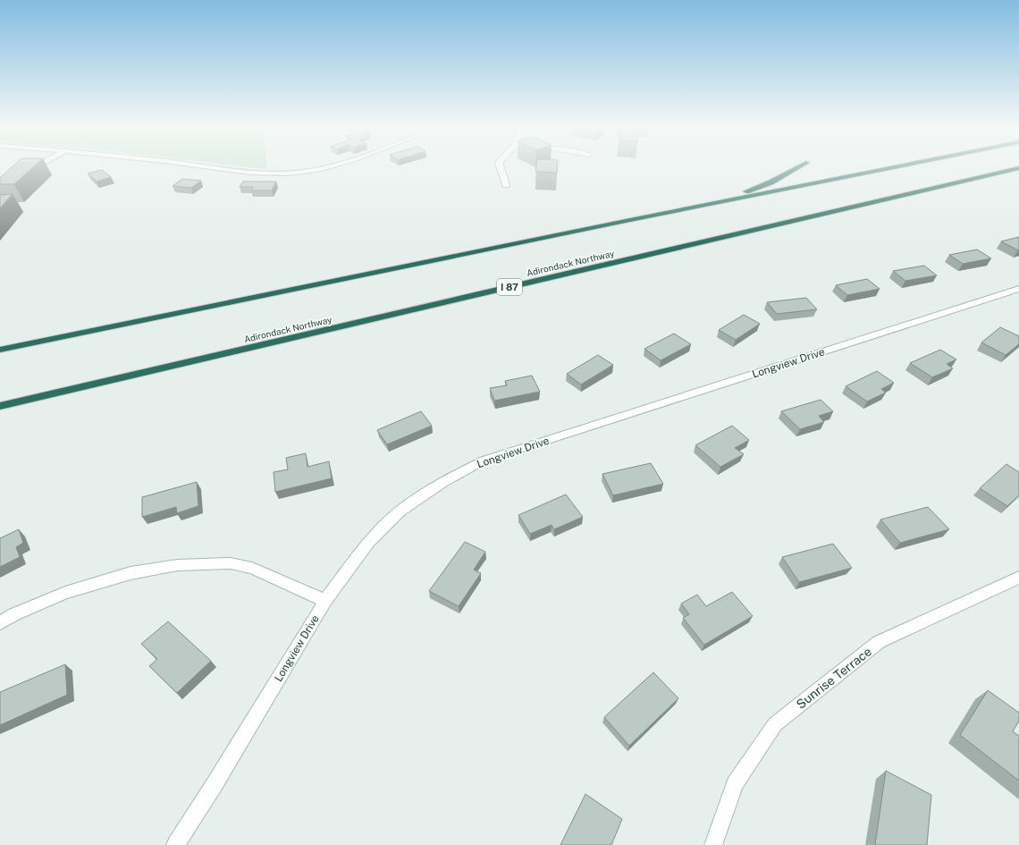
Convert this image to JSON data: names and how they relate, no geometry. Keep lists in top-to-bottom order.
{
  "streets": {
    "highway": ["Adirondack Northway", "I 87"],
    "street": ["Longview Drive", "Sunrise Terrace"]
  }
}
